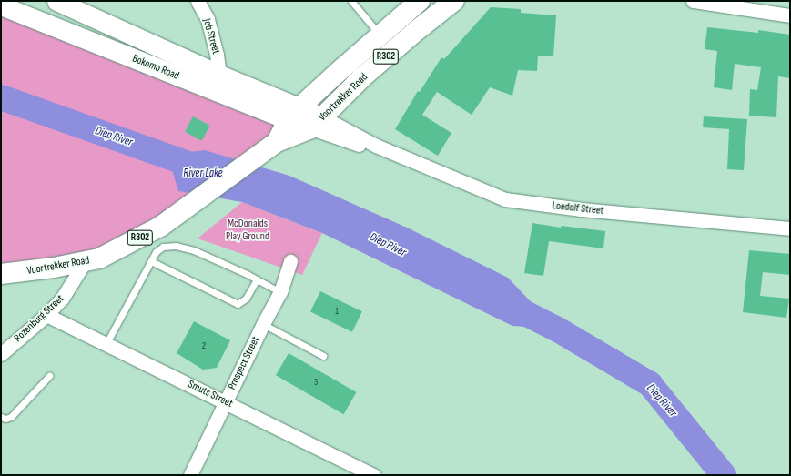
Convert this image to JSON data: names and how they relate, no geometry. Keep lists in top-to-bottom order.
{
  "streets": {
    "main road": ["R302", "Bokomo Road", "Voortrekker Road"],
    "street": [
      "Job Street",
      "Loedolf Street",
      "Rozenburg Street",
      "Prospect Street",
      "Smuts Street"
    ]
  },
  "crossings": [
    ["Job Street", "Bokomo Road"],
    ["Bokomo Road", "Voortrekker Road"],
    ["Bokomo Road", "Loedolf Street"],
    ["Voortrekker Road", "Loedolf Street"],
    ["Voortrekker Road", "Rozenburg Street"],
    ["Rozenburg Street", "Smuts Street"],
    ["Prospect Street", "Smuts Street"]
  ],
  "water": ["Diep River", "River Lake"],
  "parks": ["McDonalds Play Ground"],
  "house_numbers": ["1", "2", "3"]
}
